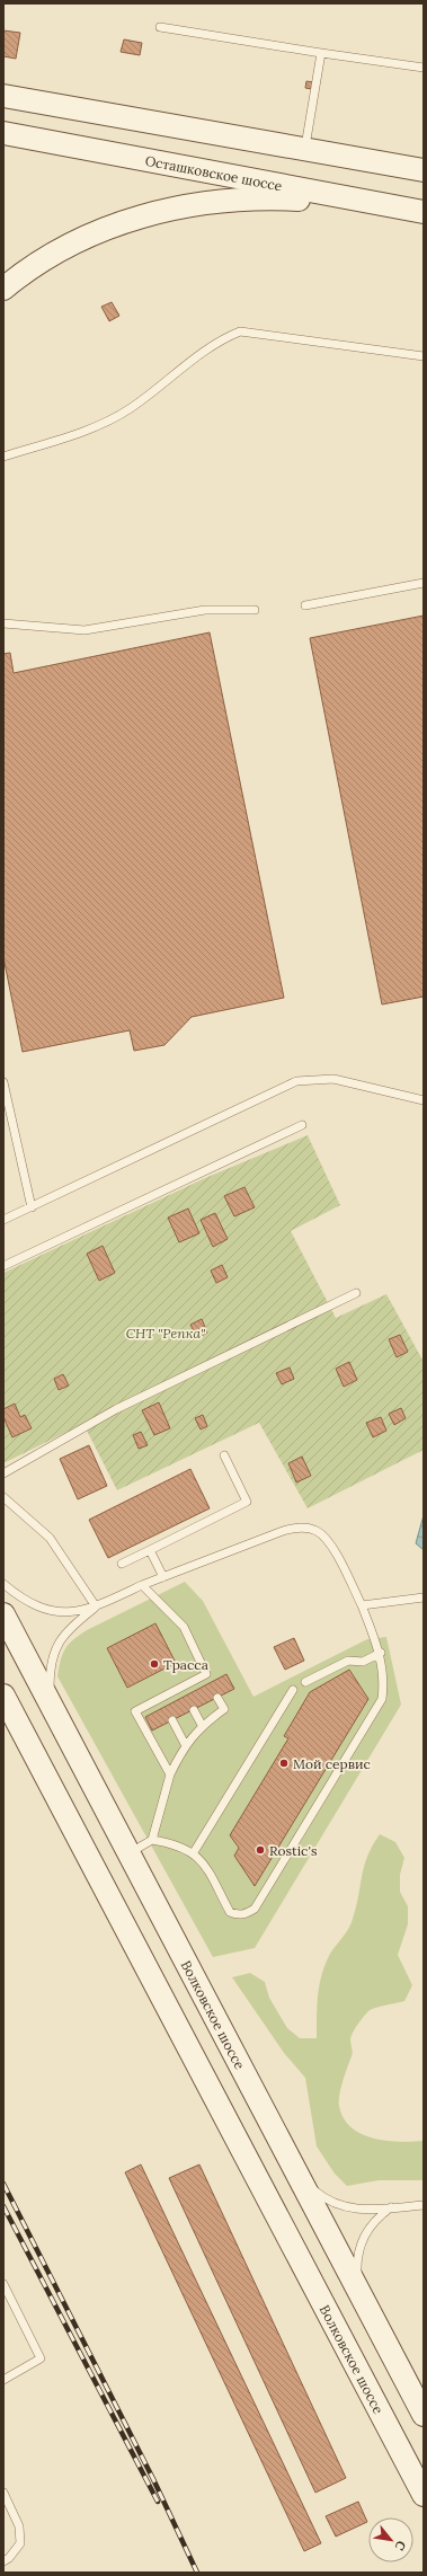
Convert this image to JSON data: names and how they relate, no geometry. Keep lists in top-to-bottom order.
{
  "streets": {
    "main road": ["Осташковское шоссе", "Волковское шоссе"]
  },
  "parks": ["СНТ \"Репка\""],
  "places": ["Трасса", "Мой сервис", "Rostic's"],
  "north": "bottom right"
}
